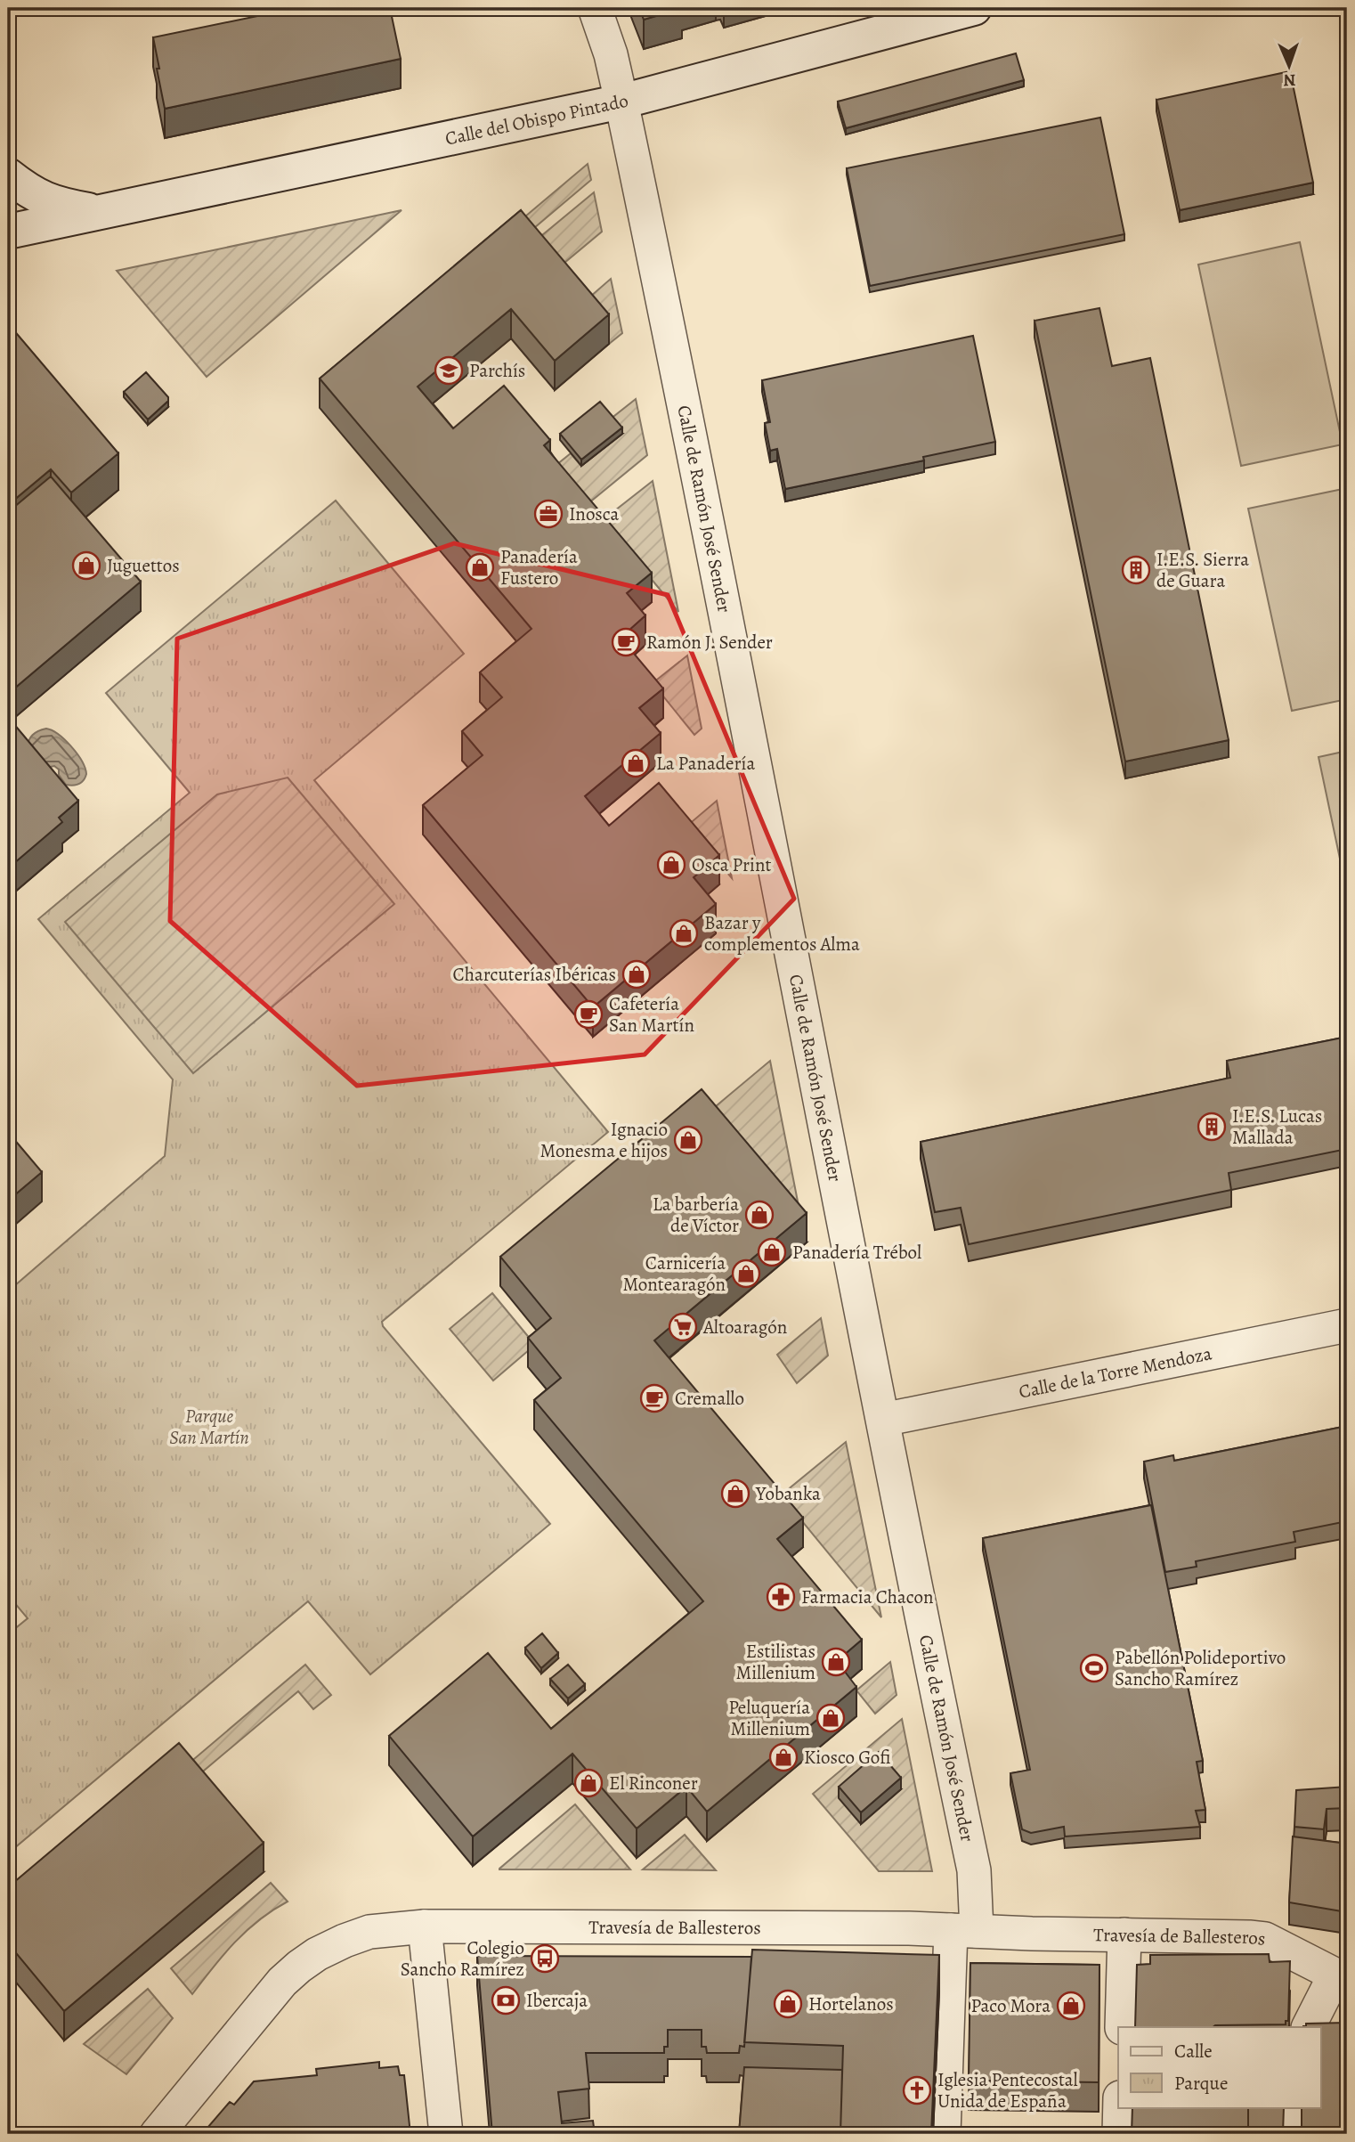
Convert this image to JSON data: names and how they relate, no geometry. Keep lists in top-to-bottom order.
{
  "streets": {
    "street": [
      "Calle del Obispo Pintado",
      "Calle de Ramón José Sender",
      "Calle de la Torre Mendoza",
      "Travesía de Ballesteros"
    ]
  },
  "crossings": [
    ["Calle del Obispo Pintado", "Calle de Ramón José Sender"],
    ["Calle de Ramón José Sender", "Calle de la Torre Mendoza"],
    ["Calle de Ramón José Sender", "Travesía de Ballesteros"]
  ],
  "parks": ["Parque San Martín"],
  "places": {
    "school or university": ["Parchís"],
    "office": ["Inosca"],
    "shop": [
      "Juguettos",
      "Panadería Fustero",
      "La Panadería",
      "Osca Print",
      "Bazar y complementos Alma",
      "Charcuterías Ibéricas",
      "Ignacio Monesma e hijos",
      "La barbería de Víctor",
      "Panadería Trébol",
      "Carnicería Montearagón",
      "Yobanka",
      "Estilistas Millenium",
      "Peluquería Millenium",
      "Kiosco Gofi",
      "El Rinconer",
      "Hortelanos",
      "Paco Mora"
    ],
    "building": ["I.E.S. Sierra de Guara", "I.E.S. Lucas Mallada"],
    "cafe": ["Ramón J. Sender", "Cafetería San Martín", "Cremallo"],
    "supermarket": ["Altoaragón"],
    "pharmacy": ["Farmacia Chacon"],
    "sports": ["Pabellón Polideportivo Sancho Ramírez"],
    "bus stop": ["Colegio Sancho Ramírez"],
    "bank": ["Ibercaja"],
    "church": ["Iglesia Pentecostal Unida de España"]
  },
  "legend": ["Calle", "Parque"],
  "north": "bottom"
}
